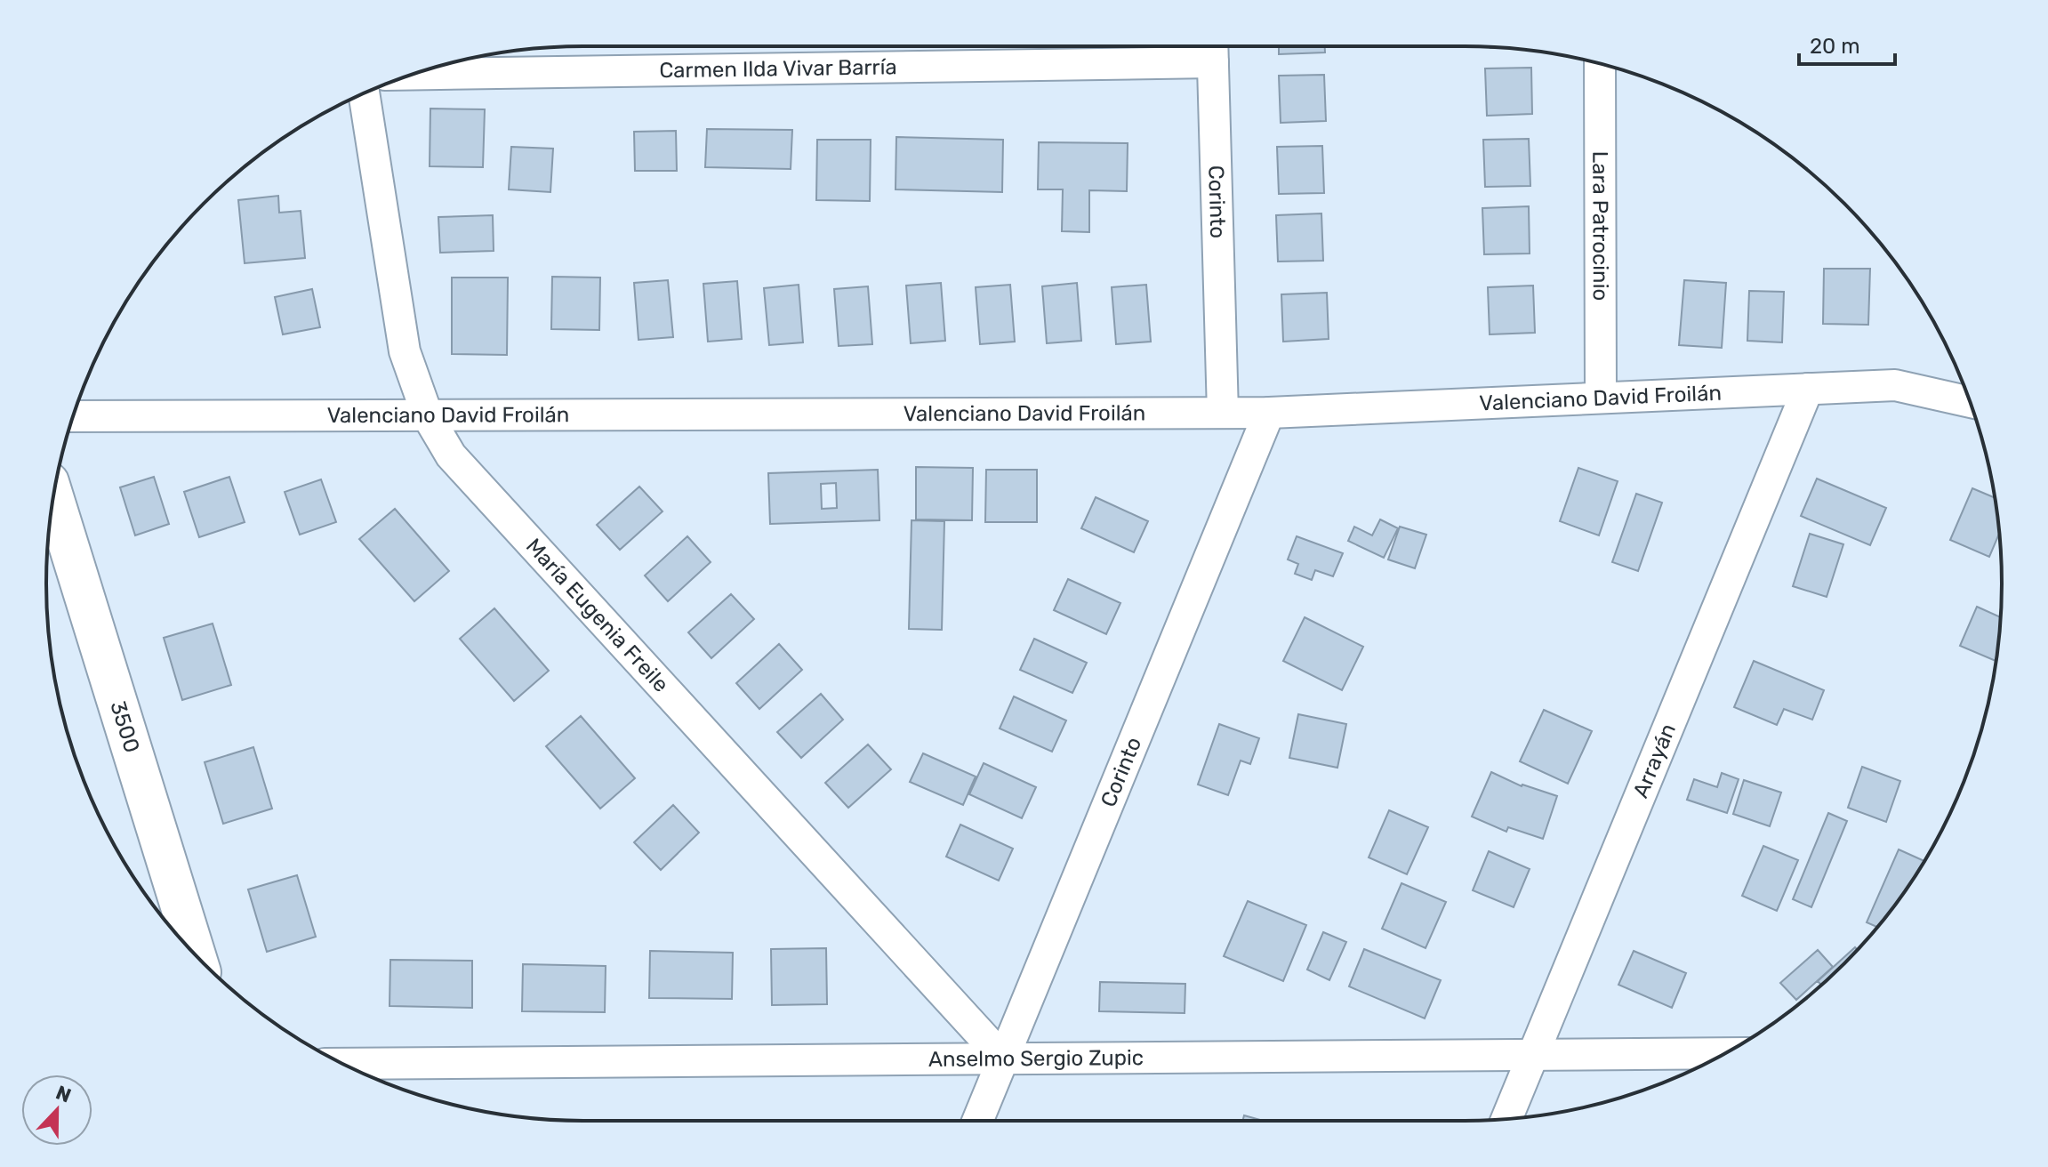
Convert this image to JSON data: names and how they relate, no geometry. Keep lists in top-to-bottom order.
{
  "streets": {
    "street": [
      "Carmen Ilda Vivar Barría",
      "Corinto",
      "Lara Patrocinio",
      "Valenciano David Froilán",
      "María Eugenia Freile",
      "3500",
      "Arrayán",
      "Anselmo Sergio Zupic"
    ]
  },
  "crossings": [
    ["Carmen Ilda Vivar Barría", "Corinto"],
    ["Corinto", "Valenciano David Froilán"],
    ["Corinto", "María Eugenia Freile"],
    ["Corinto", "Anselmo Sergio Zupic"],
    ["Lara Patrocinio", "Valenciano David Froilán"],
    ["Valenciano David Froilán", "María Eugenia Freile"],
    ["Valenciano David Froilán", "Arrayán"],
    ["María Eugenia Freile", "Anselmo Sergio Zupic"],
    ["Arrayán", "Anselmo Sergio Zupic"]
  ],
  "scale_bar": "20 m",
  "north": "top"
}
